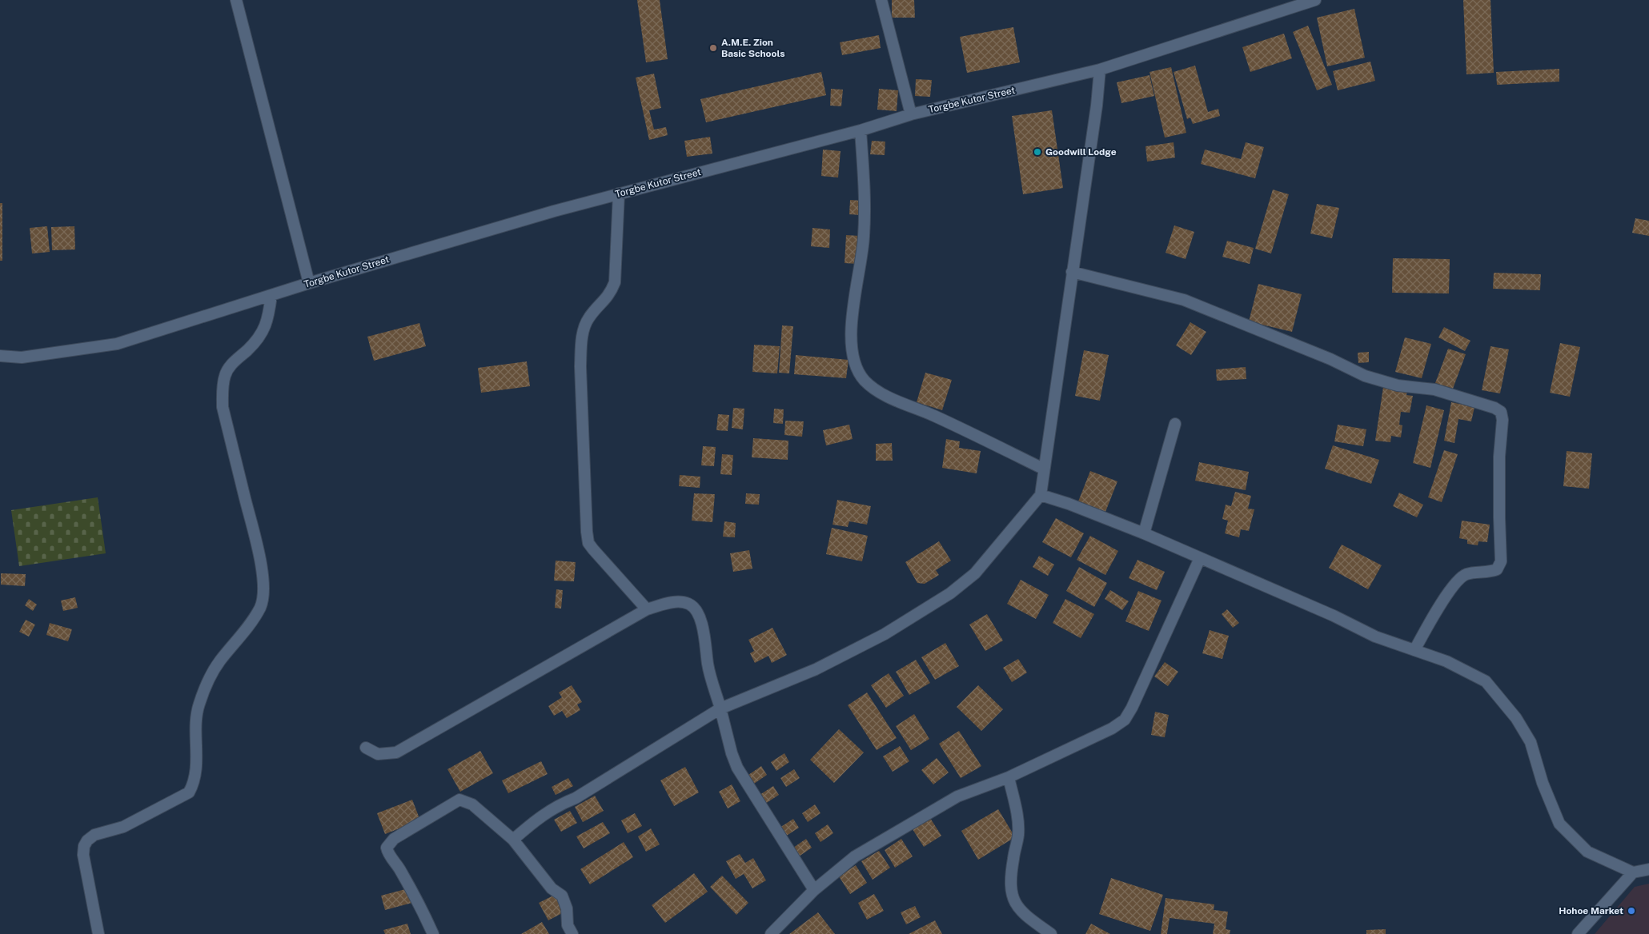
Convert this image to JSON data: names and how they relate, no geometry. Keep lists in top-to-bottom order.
{
  "streets": {
    "street": ["Torgbe Kutor Street"]
  },
  "places": ["A.M.E. Zion Basic Schools", "Goodwill Lodge", "Hohoe Market"]
}
